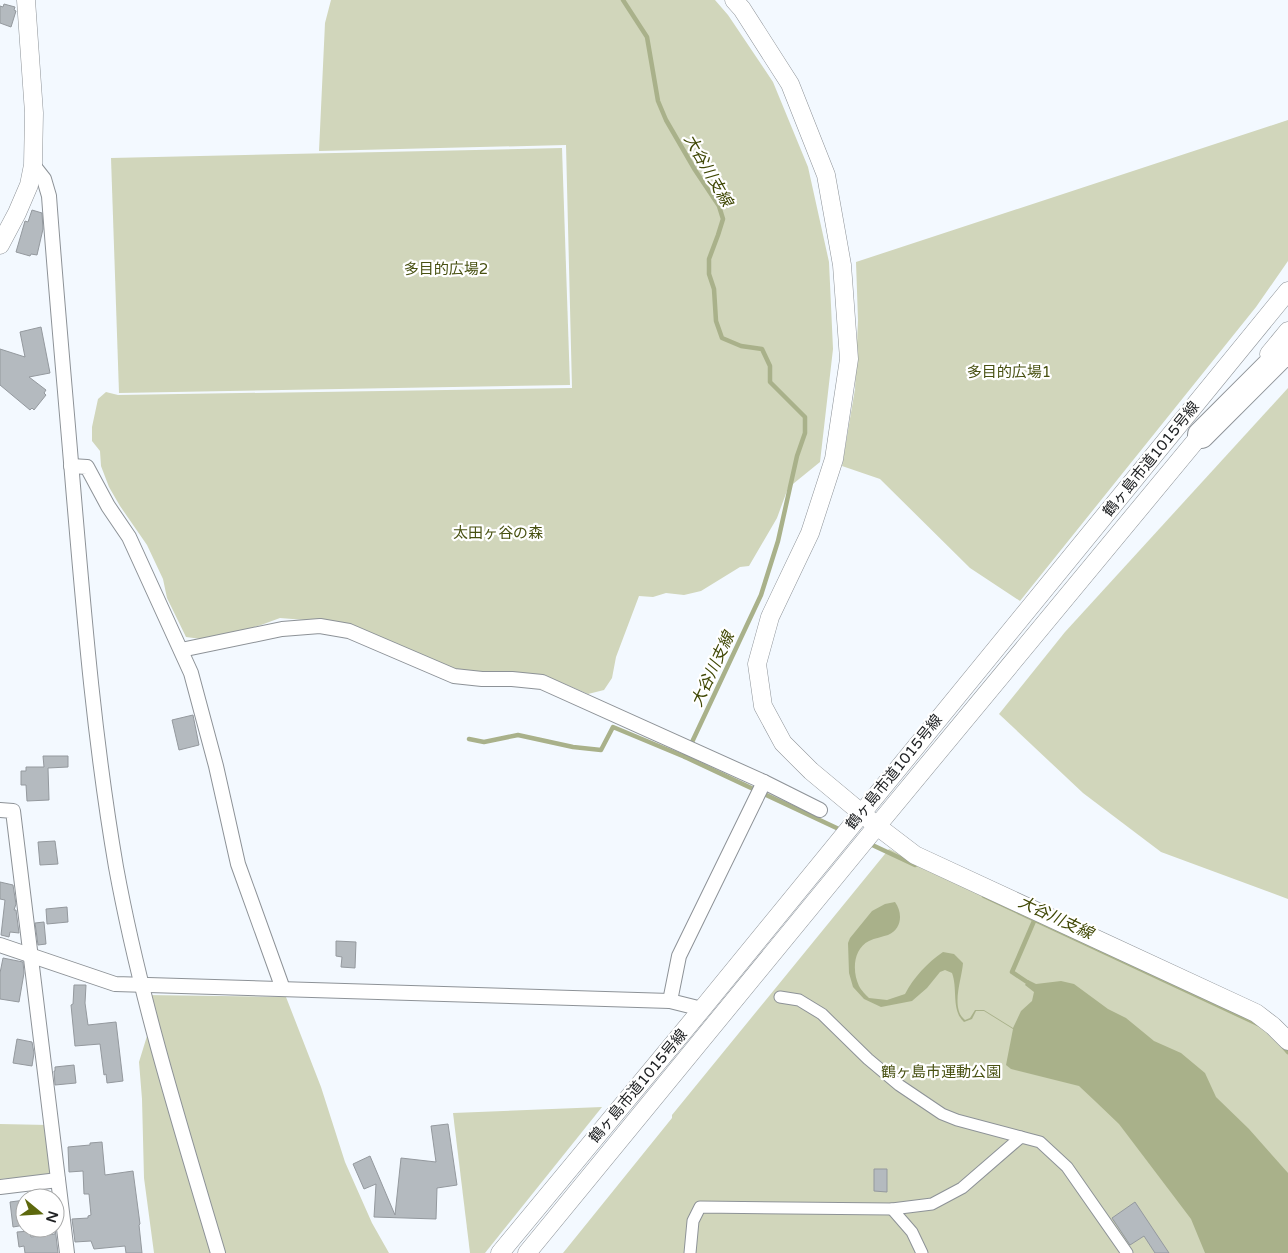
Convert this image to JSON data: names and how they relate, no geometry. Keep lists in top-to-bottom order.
{
  "streets": {
    "street": ["鶴ヶ島市道1015号線"]
  },
  "water": ["大谷川支線"],
  "parks": [
    "多目的広場2",
    "多目的広場1",
    "太田ヶ谷の森",
    "鶴ヶ島市運動公園"
  ],
  "north": "right"
}
